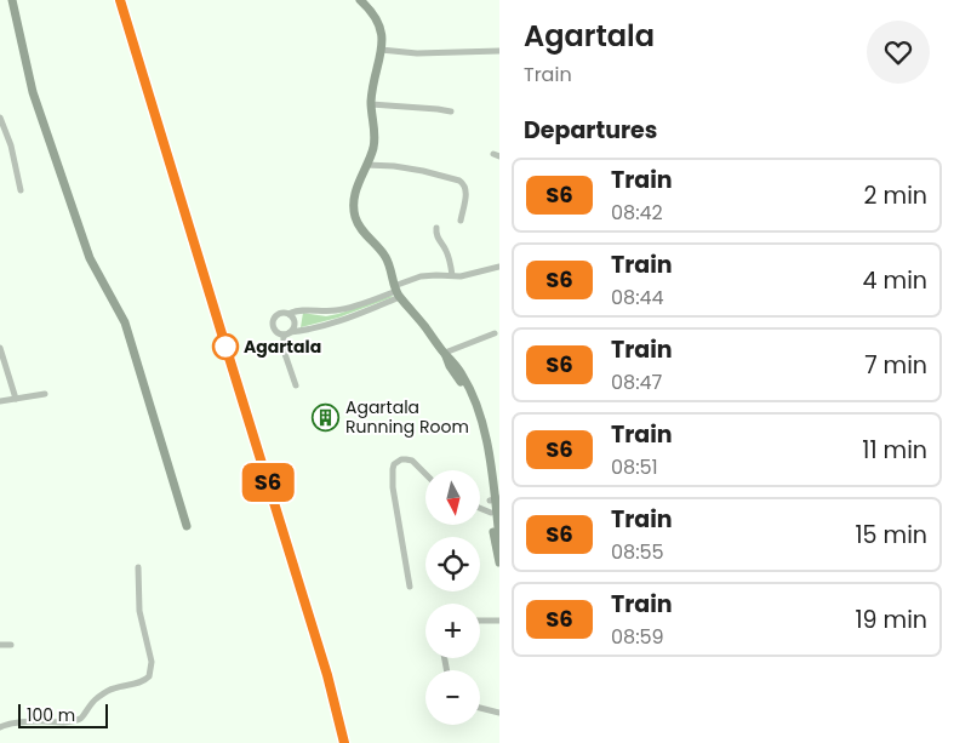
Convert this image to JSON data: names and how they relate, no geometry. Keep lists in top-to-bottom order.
{
  "places": {
    "other": ["Agartala"],
    "building": ["Agartala Running Room"]
  },
  "scale_bar": "100 m",
  "north": "bottom",
  "page": {
    "on_map": "S6",
    "heading": [
      ["Agartala", "Train"],
      "Departures"
    ],
    "list": [
      {
        "mark": "S6",
        "name": "Train",
        "note": "08:42",
        "value": "2 min"
      },
      {
        "mark": "S6",
        "name": "Train",
        "note": "08:44",
        "value": "4 min"
      },
      {
        "mark": "S6",
        "name": "Train",
        "note": "08:47",
        "value": "7 min"
      },
      {
        "mark": "S6",
        "name": "Train",
        "note": "08:51",
        "value": "11 min"
      },
      {
        "mark": "S6",
        "name": "Train",
        "note": "08:55",
        "value": "15 min"
      },
      {
        "mark": "S6",
        "name": "Train",
        "note": "08:59",
        "value": "19 min"
      }
    ],
    "map_buttons": ["+", "−"],
    "scale": "100 m"
  }
}
